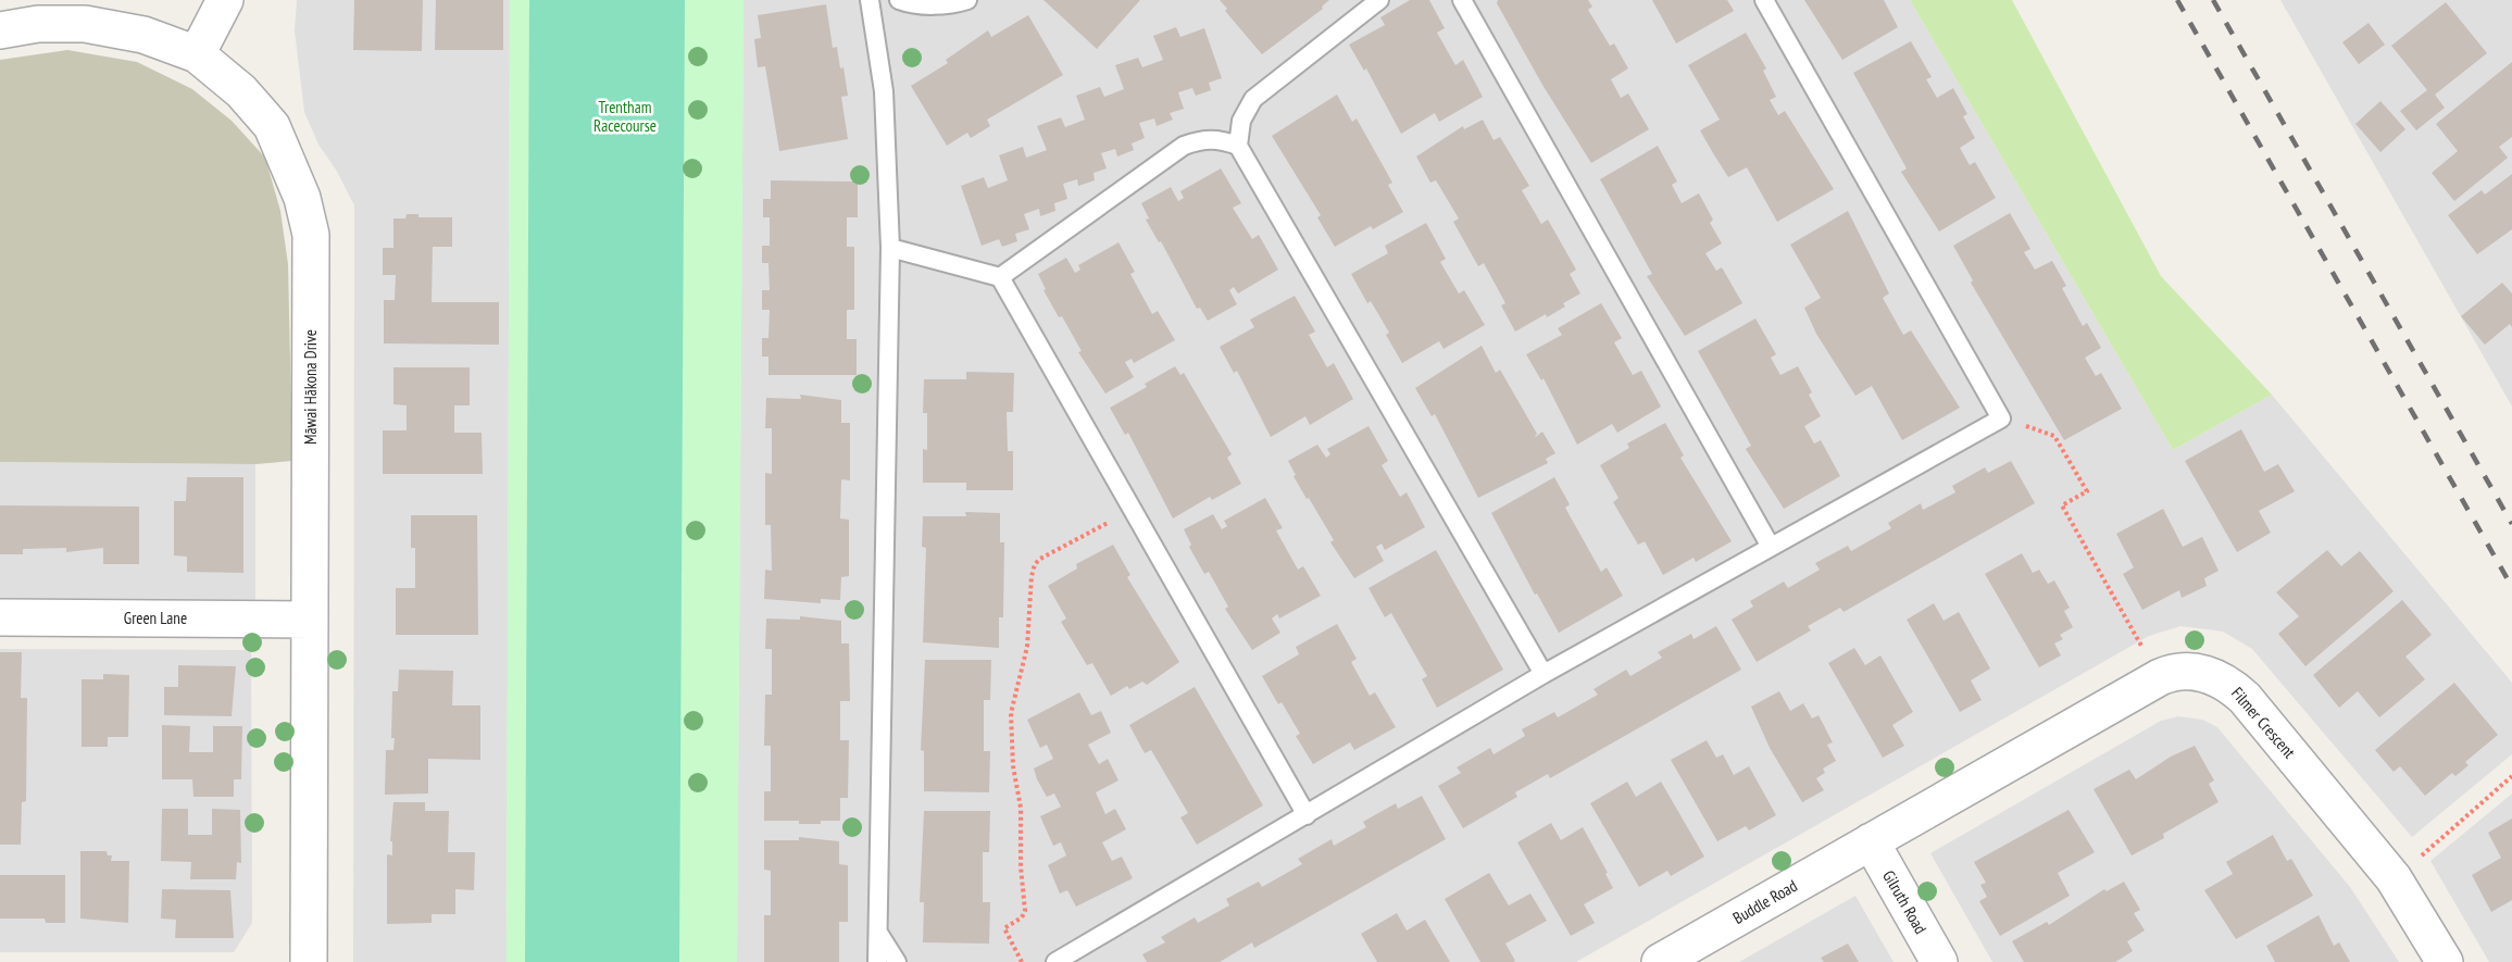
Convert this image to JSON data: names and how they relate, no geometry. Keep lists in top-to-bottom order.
{
  "streets": {
    "street": [
      "Māwai Hākona Drive",
      "Green Lane",
      "Filmer Crescent",
      "Buddle Road",
      "Gilruth Road"
    ]
  },
  "crossings": [
    ["Māwai Hākona Drive", "Green Lane"],
    ["Filmer Crescent", "Buddle Road"],
    ["Filmer Crescent", "Gilruth Road"],
    ["Buddle Road", "Gilruth Road"]
  ],
  "parks": ["Trentham Racecourse"]
}
